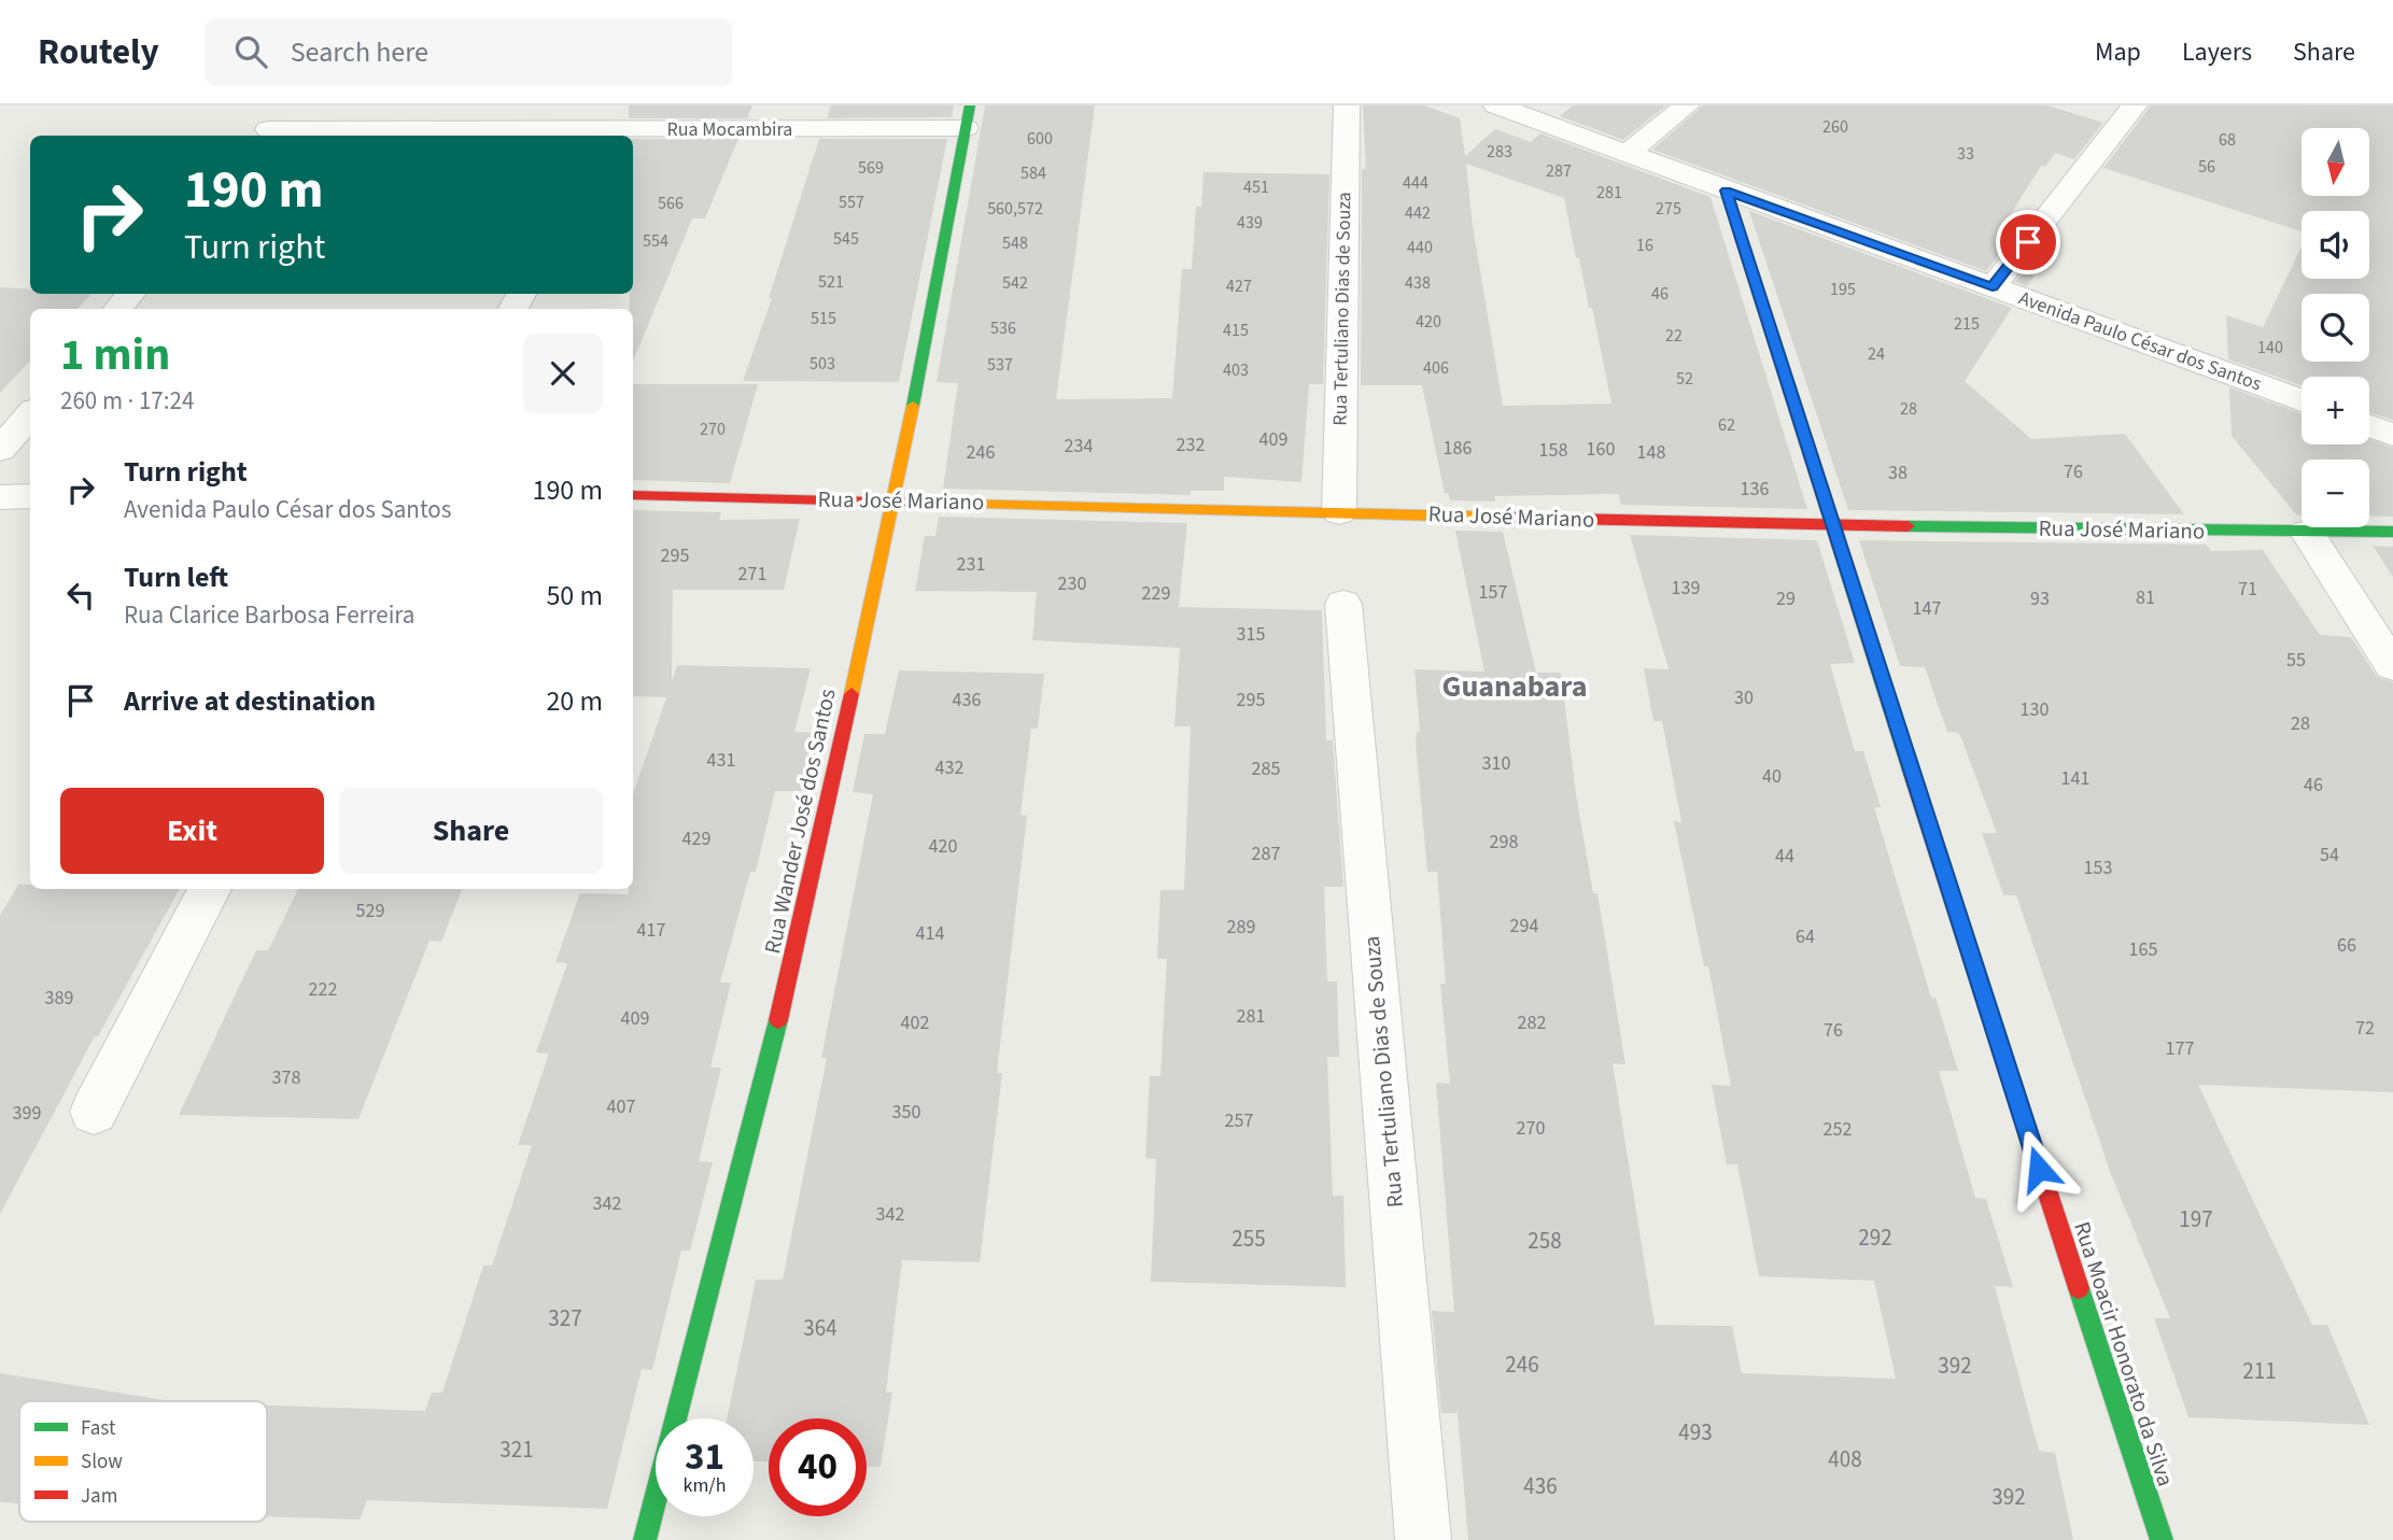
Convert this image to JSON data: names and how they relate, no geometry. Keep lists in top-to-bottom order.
{
  "streets": {
    "street": [
      "Rua Mocambira",
      "Rua Tertuliano Dias de Souza",
      "Avenida Paulo César dos Santos",
      "Rua José Mariano",
      "Rua Wander José dos Santos",
      "Rua Moacir Honorato da Silva"
    ]
  },
  "crossings": [
    ["Rua Mocambira", "Rua Wander José dos Santos"],
    ["Rua Tertuliano Dias de Souza", "Rua José Mariano"],
    ["Avenida Paulo César dos Santos", "Rua Moacir Honorato da Silva"],
    ["Rua José Mariano", "Rua Wander José dos Santos"],
    ["Rua José Mariano", "Rua Moacir Honorato da Silva"]
  ],
  "districts": ["Guanabara"],
  "house_numbers": [
    "260",
    "600",
    "68",
    "283",
    "33",
    "56",
    "569",
    "287",
    "584",
    "444",
    "451",
    "281",
    "557",
    "566",
    "560,572",
    "275",
    "442",
    "439",
    "545",
    "554",
    "548",
    "16",
    "440",
    "521",
    "542",
    "438",
    "427",
    "195",
    "46",
    "515",
    "420",
    "215",
    "536",
    "415",
    "22",
    "140",
    "24",
    "503",
    "537",
    "406",
    "403",
    "52",
    "28",
    "62",
    "270",
    "409",
    "232",
    "234",
    "186",
    "160",
    "158",
    "246",
    "148",
    "76",
    "38",
    "136",
    "295",
    "231",
    "271",
    "230",
    "139",
    "71",
    "157",
    "229",
    "81",
    "29",
    "93",
    "147",
    "315",
    "55",
    "30",
    "436",
    "295",
    "130",
    "28",
    "431",
    "310",
    "432",
    "285",
    "40",
    "141",
    "46",
    "429",
    "298",
    "420",
    "287",
    "54",
    "44",
    "153",
    "529",
    "294",
    "289",
    "417",
    "414",
    "64",
    "66",
    "165",
    "222",
    "389",
    "281",
    "409",
    "402",
    "282",
    "72",
    "76",
    "177",
    "378",
    "407",
    "350",
    "399",
    "257",
    "270",
    "252",
    "342",
    "342",
    "197",
    "292",
    "255",
    "258",
    "327",
    "364",
    "246",
    "392",
    "211",
    "493",
    "321",
    "408",
    "436",
    "392"
  ],
  "legend": ["Fast", "Slow", "Jam"],
  "north": "bottom",
  "page": {
    "header": "Routely",
    "search": "Search here",
    "nav": ["Map", "Layers", "Share"],
    "map_buttons": ["+", "−"],
    "turn": ["190 m", "Turn right"],
    "heading": ["1 min", "260 m · 17:24"],
    "list": [
      {
        "name": "Turn right",
        "note": "Avenida Paulo César dos Santos",
        "value": "190 m"
      },
      {
        "name": "Turn left",
        "note": "Rua Clarice Barbosa Ferreira",
        "value": "50 m"
      },
      {
        "name": "Arrive at destination",
        "value": "20 m"
      }
    ],
    "buttons": ["Exit", "Share"],
    "speed": "31 km/h",
    "limit": "40"
  }
}
